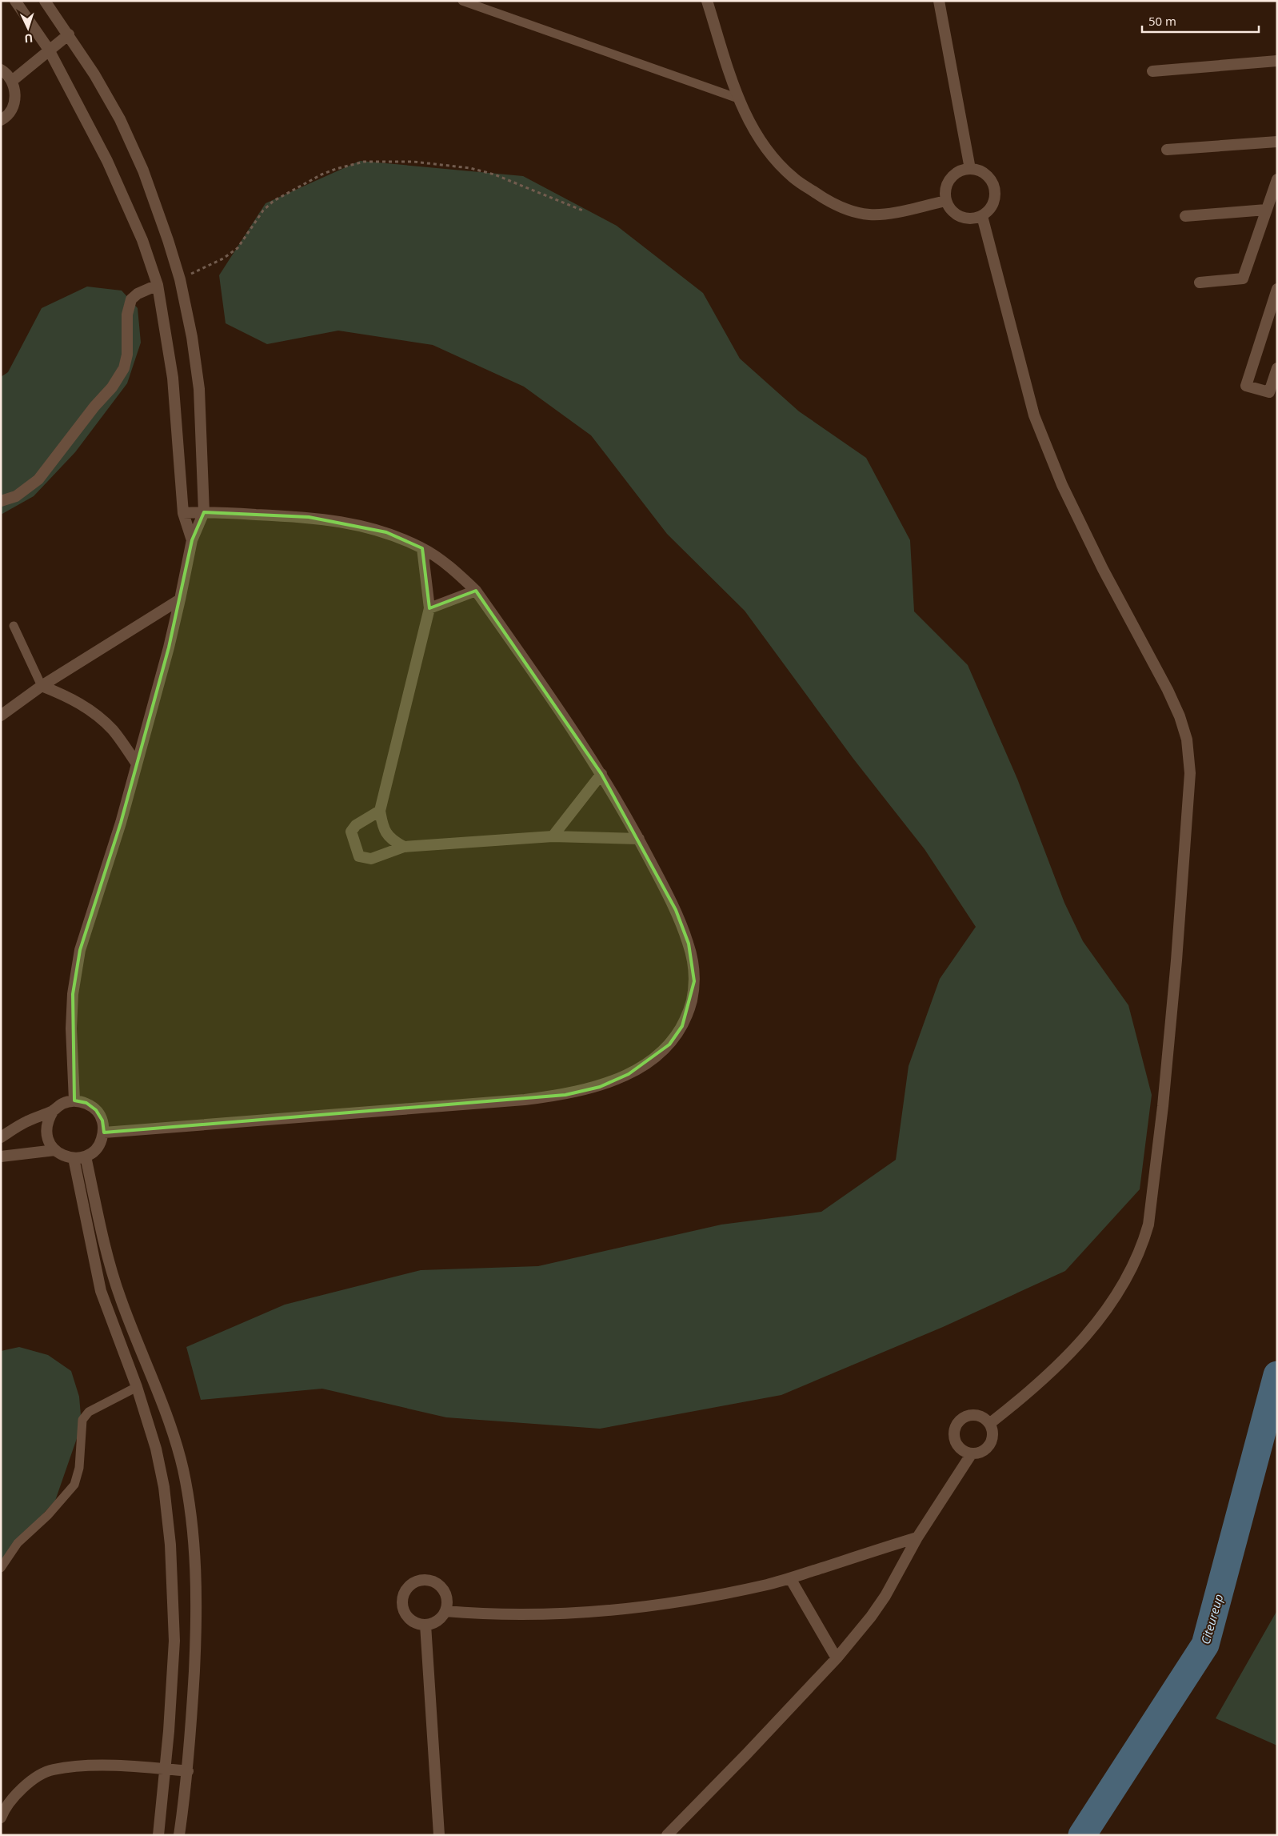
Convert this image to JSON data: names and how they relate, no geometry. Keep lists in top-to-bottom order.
{
  "water": ["Citeureup"],
  "scale_bar": "50 m",
  "north": "bottom"
}
